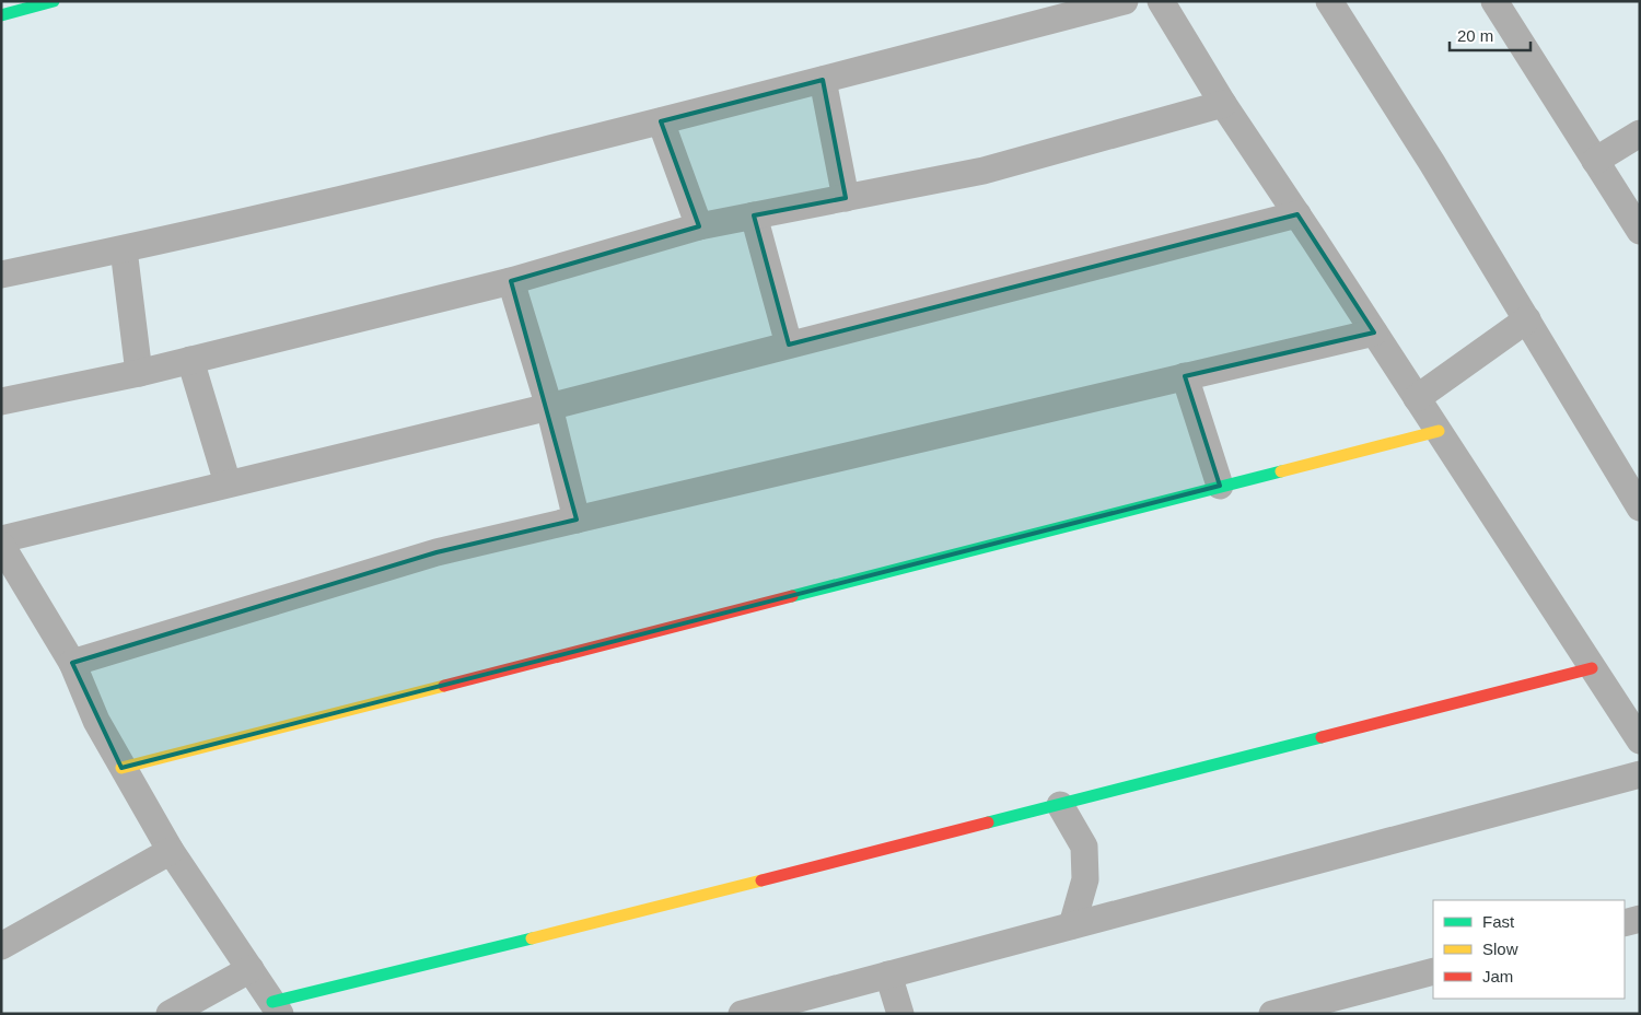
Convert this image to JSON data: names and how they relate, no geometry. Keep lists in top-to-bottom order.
{
  "legend": ["Fast", "Slow", "Jam"],
  "scale_bar": "20 m"
}
